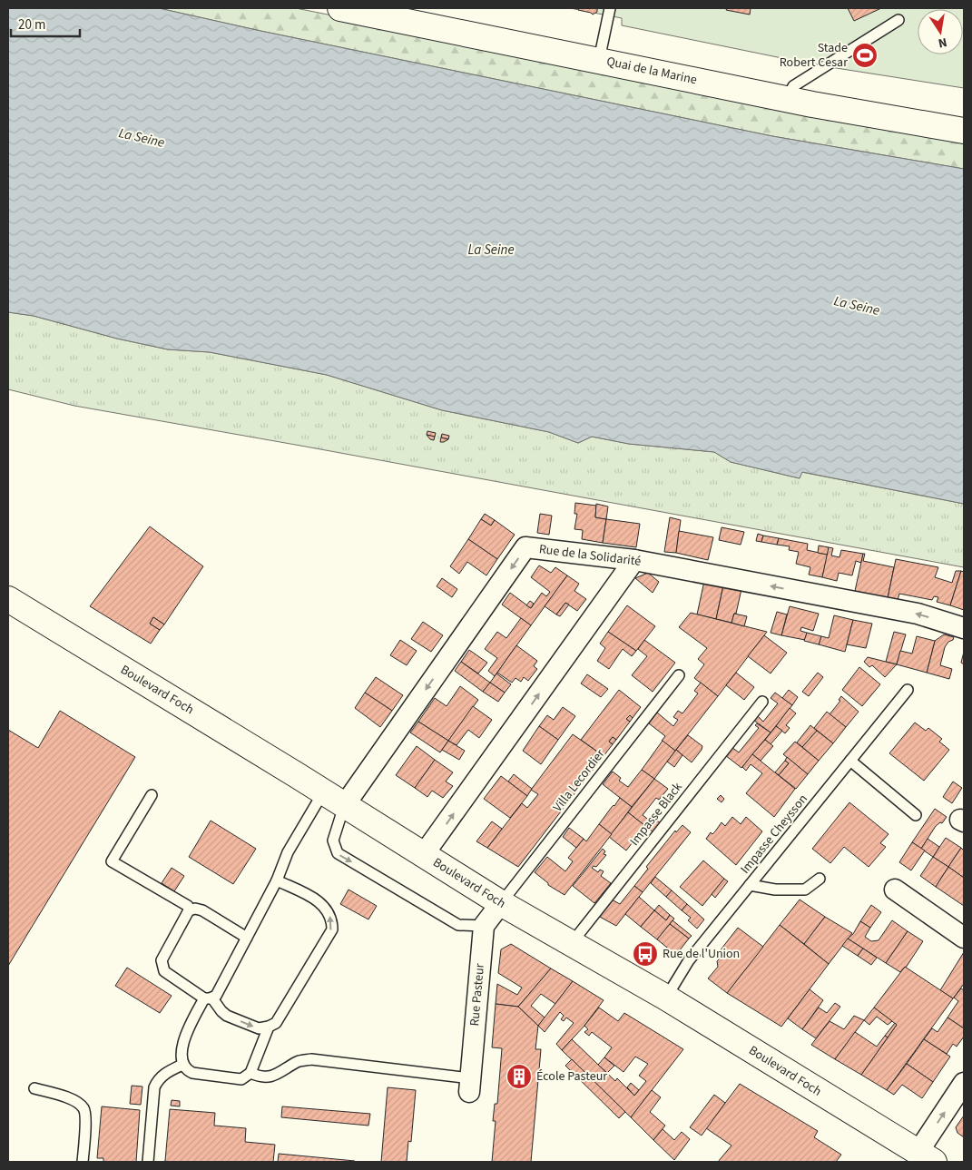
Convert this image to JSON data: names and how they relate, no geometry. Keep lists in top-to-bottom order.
{
  "streets": {
    "main road": ["Quai de la Marine", "Boulevard Foch"],
    "street": ["Rue de la Solidarité", "Rue Pasteur"],
    "lane": ["Villa Lecordier", "Impasse Black", "Impasse Cheysson"]
  },
  "crossings": [
    ["Rue de la Solidarité", "Boulevard Foch"],
    ["Boulevard Foch", "Villa Lecordier"],
    ["Boulevard Foch", "Impasse Black"],
    ["Boulevard Foch", "Impasse Cheysson"]
  ],
  "one_way": ["Rue de la Solidarité"],
  "water": ["La Seine"],
  "places": {
    "sports": ["Stade Robert Cesar"],
    "bus stop": ["Rue de l'Union"],
    "building": ["École Pasteur"]
  },
  "scale_bar": "20 m",
  "north": "bottom"
}
